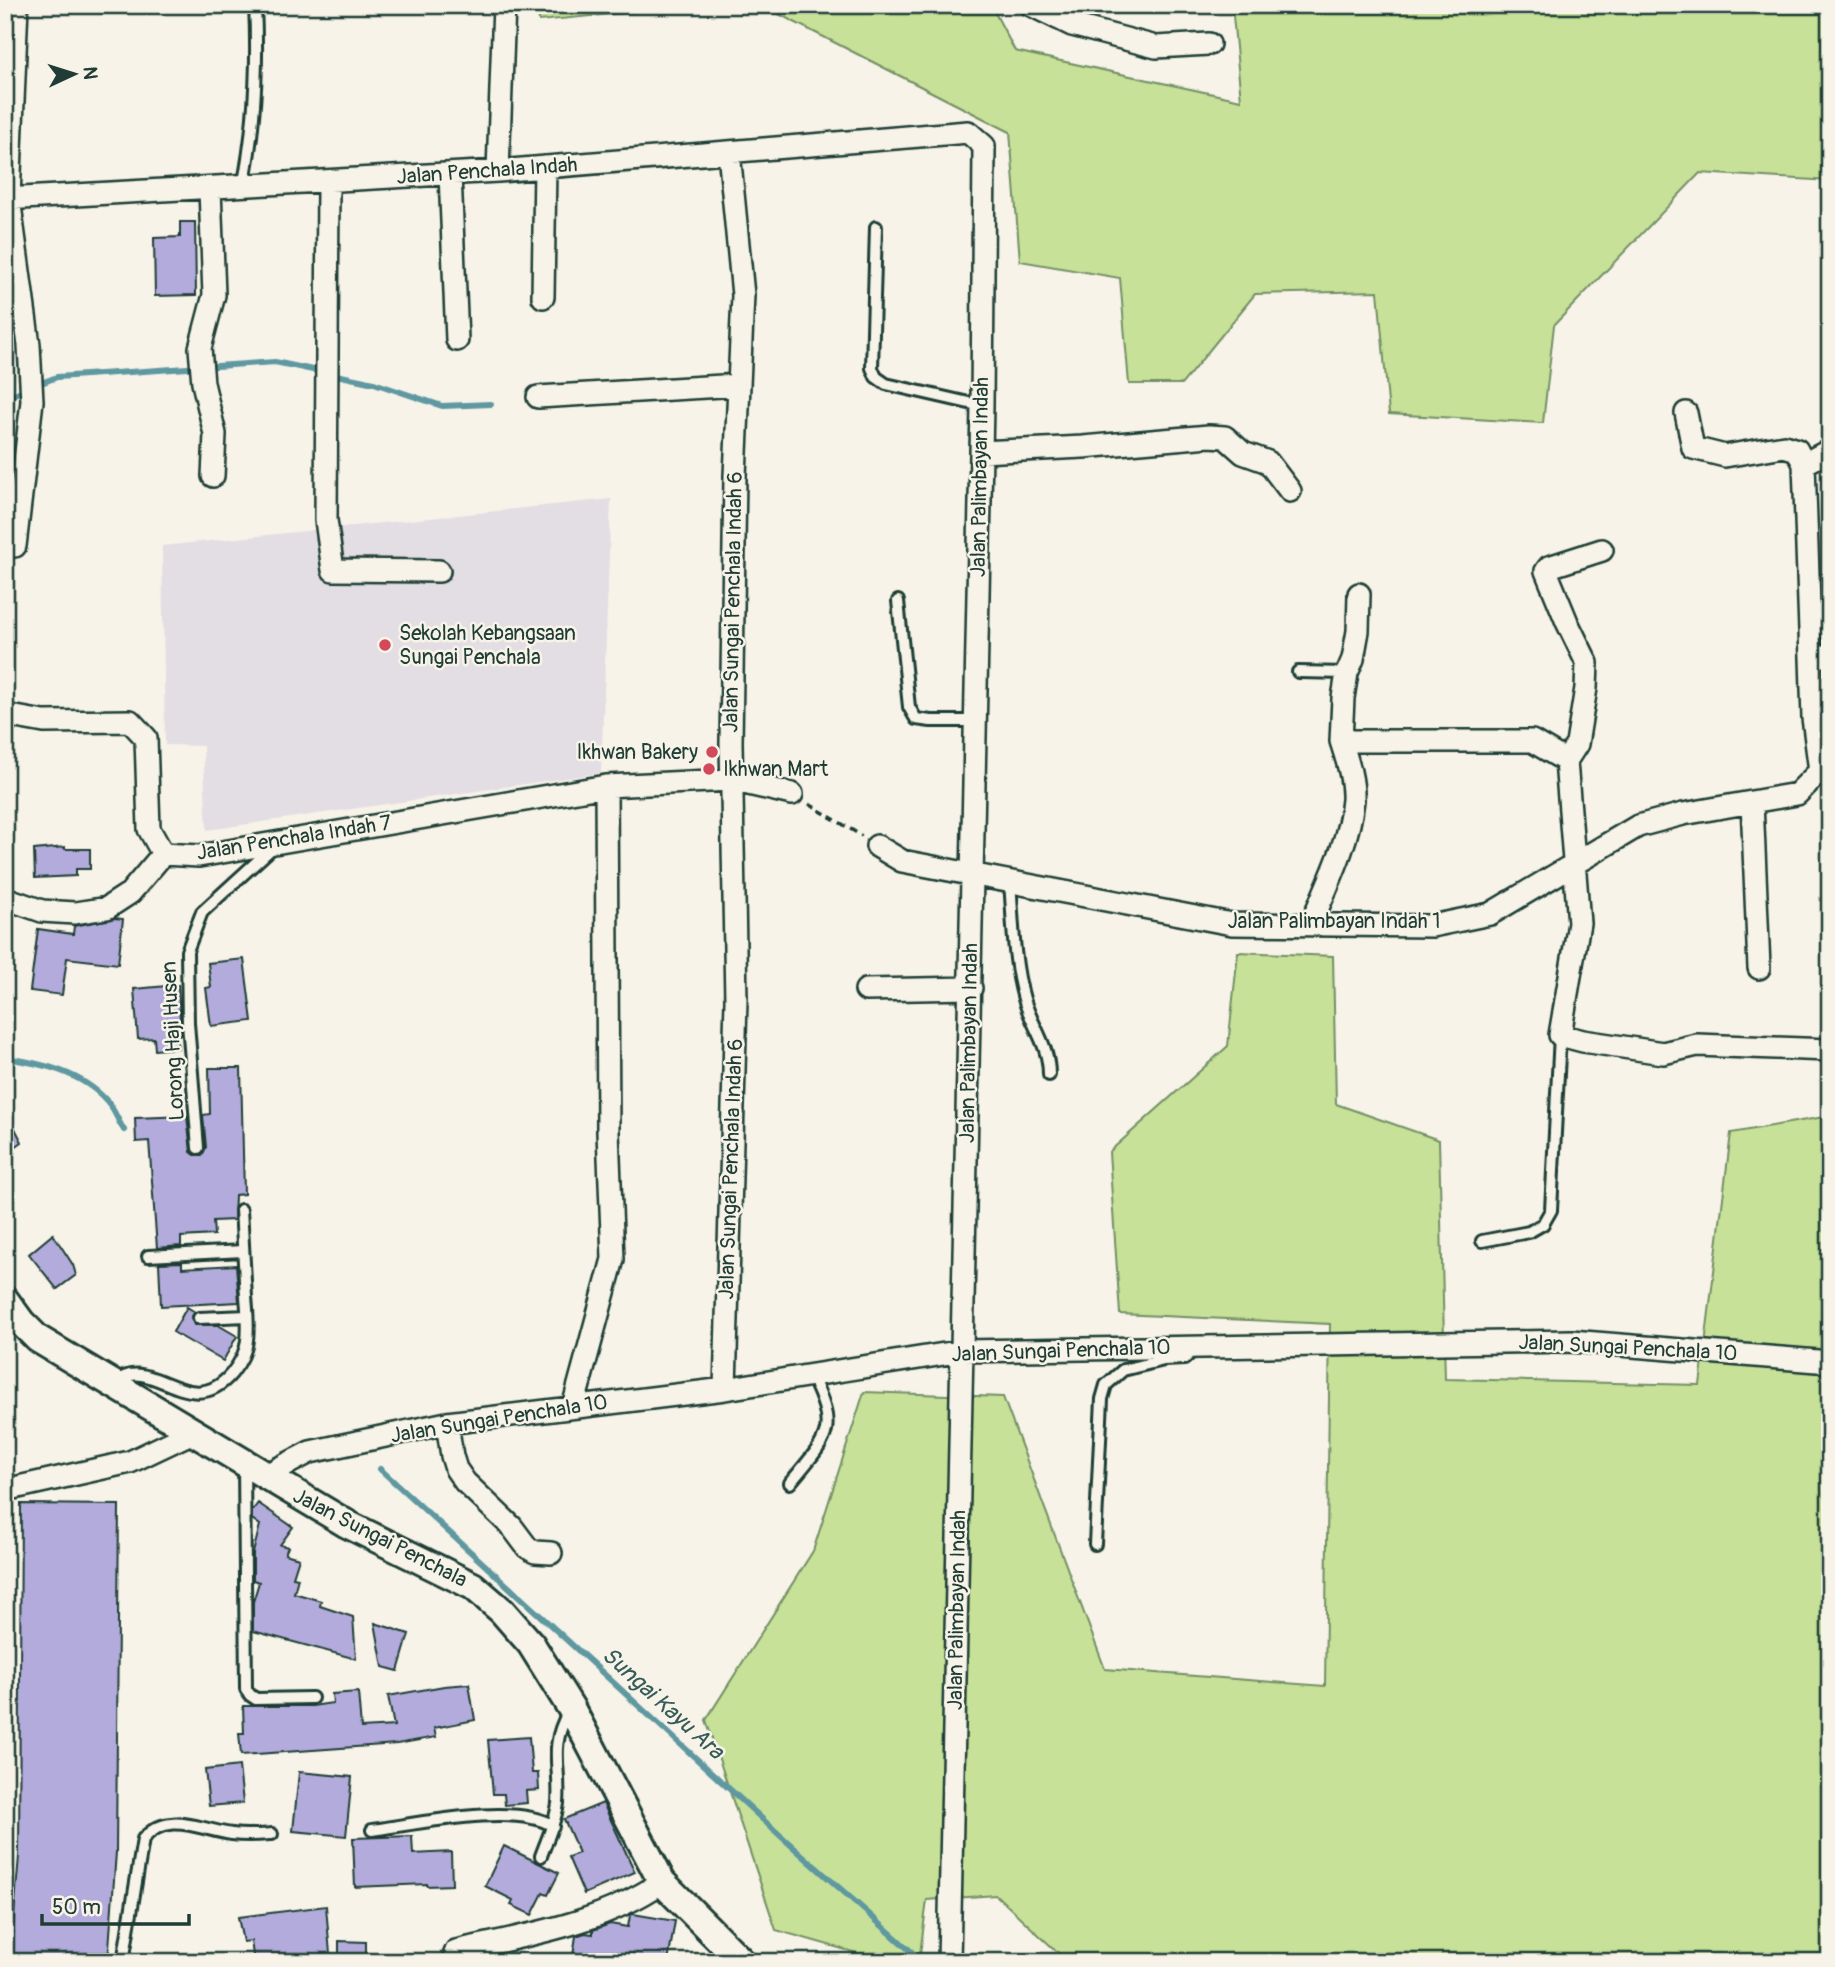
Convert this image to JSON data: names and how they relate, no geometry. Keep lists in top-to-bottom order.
{
  "streets": {
    "street": [
      "Jalan Penchala Indah",
      "Jalan Palimbayan Indah",
      "Jalan Sungai Penchala Indah 6",
      "Jalan Penchala Indah 7",
      "Jalan Palimbayan Indah 1",
      "Jalan Sungai Penchala 10",
      "Jalan Sungai Penchala"
    ],
    "lane": ["Lorong Haji Husen"]
  },
  "crossings": [
    ["Jalan Penchala Indah", "Jalan Palimbayan Indah"],
    ["Jalan Penchala Indah", "Jalan Sungai Penchala Indah 6"],
    ["Jalan Palimbayan Indah", "Jalan Palimbayan Indah 1"],
    ["Jalan Palimbayan Indah", "Jalan Sungai Penchala 10"],
    ["Jalan Sungai Penchala Indah 6", "Jalan Penchala Indah 7"],
    ["Jalan Sungai Penchala Indah 6", "Jalan Sungai Penchala 10"],
    ["Jalan Penchala Indah 7", "Lorong Haji Husen"],
    ["Jalan Sungai Penchala 10", "Jalan Sungai Penchala"]
  ],
  "water": ["Sungai Kayu Ara"],
  "places": ["Sekolah Kebangsaan Sungai Penchala", "Ikhwan Bakery", "Ikhwan Mart"],
  "scale_bar": "50 m",
  "north": "right"
}
